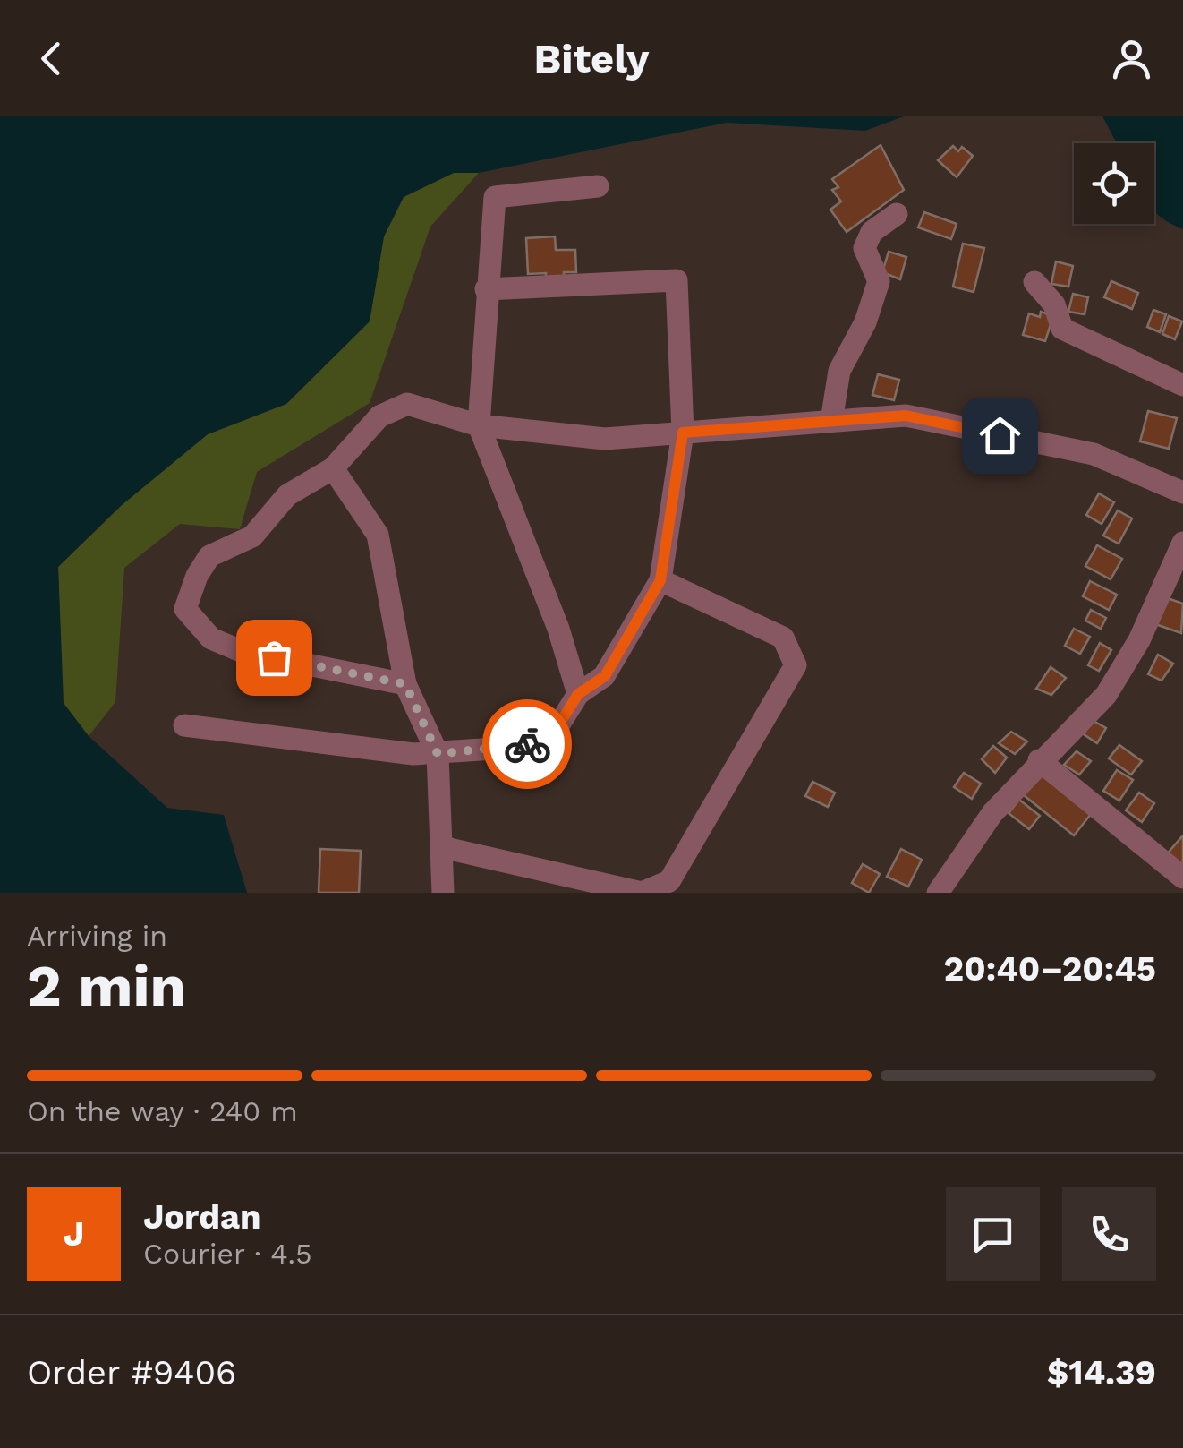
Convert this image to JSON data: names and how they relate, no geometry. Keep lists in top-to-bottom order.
{
  "page": {
    "header": "Bitely",
    "heading": ["2 min", "Arriving in", "20:40–20:45"],
    "panel": [
      "Jordan",
      "Courier · 4.5",
      "Order #9406",
      "$14.39"
    ],
    "bar": "On the way · 240 m",
    "round": "J"
  }
}
